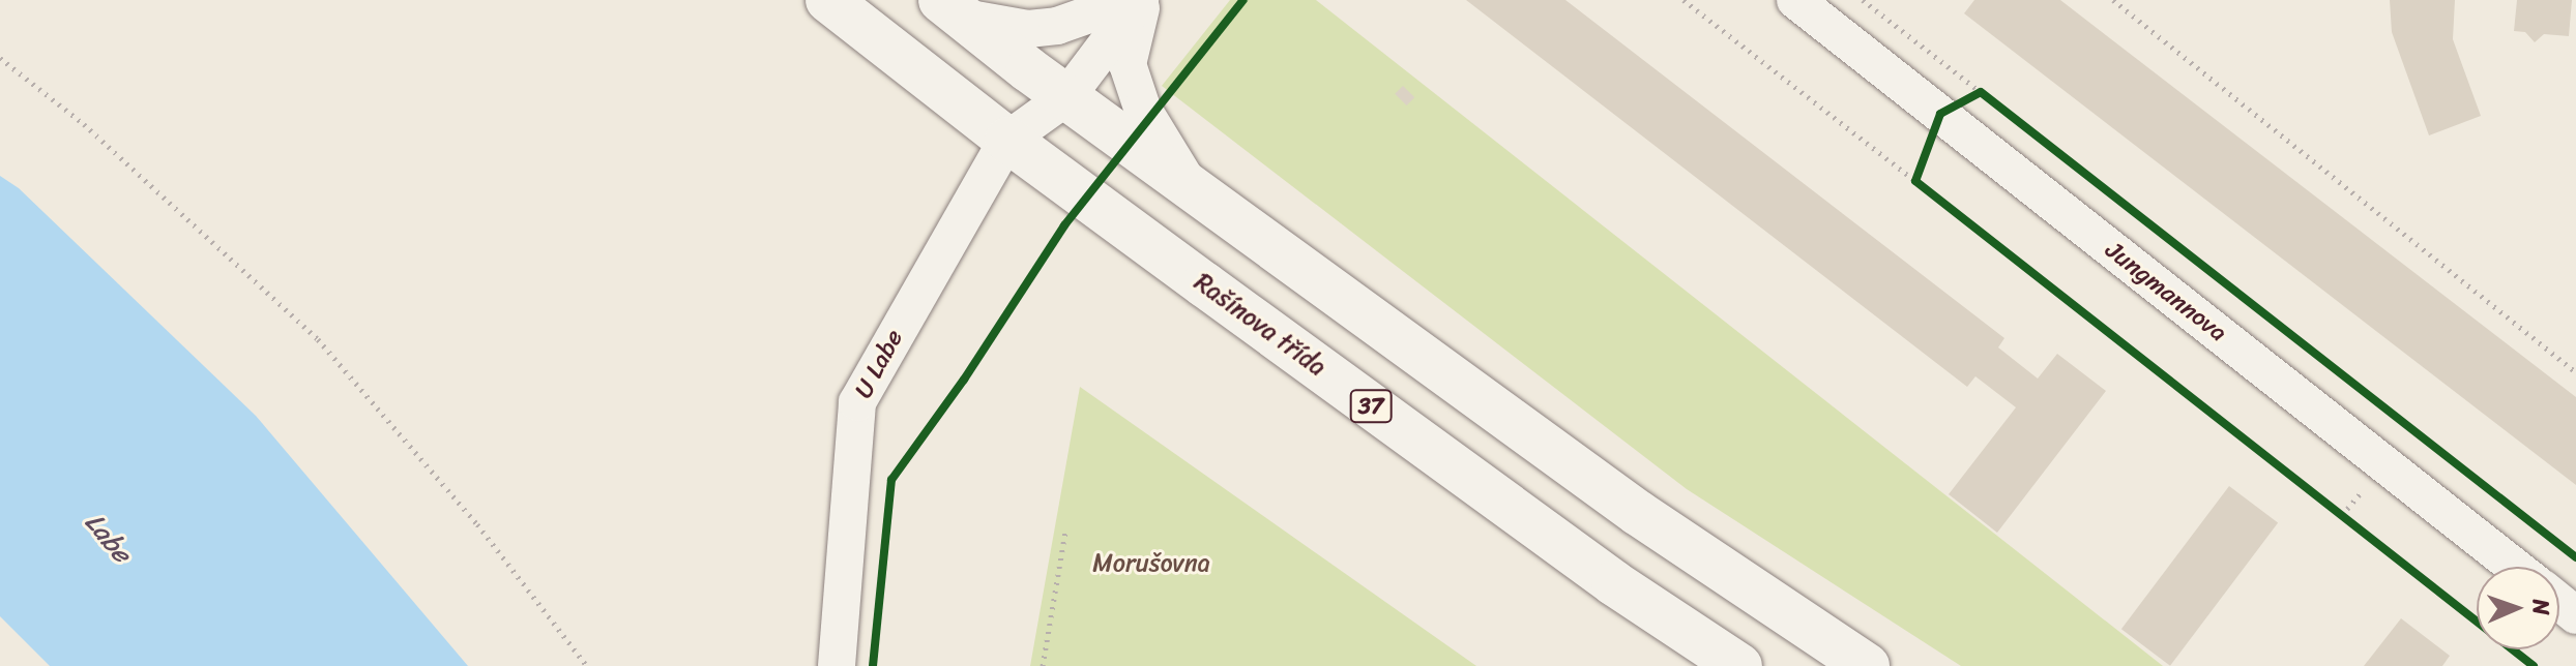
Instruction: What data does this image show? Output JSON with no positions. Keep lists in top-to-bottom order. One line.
{"streets":{"main road":["Rašínova třída","37"],"street":["Jungmannova","U Labe"]},"crossings":[["Rašínova třída","U Labe"]],"water":["Labe"],"parks":["Morušovna"],"north":"right"}
